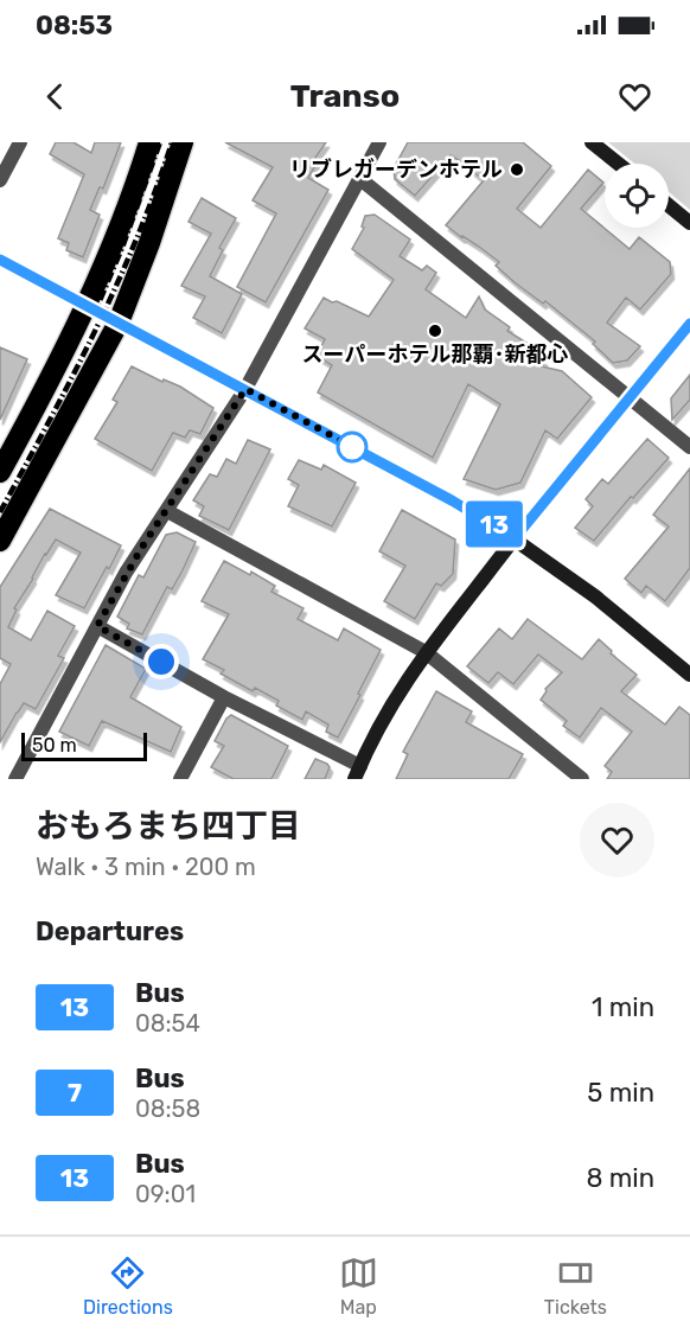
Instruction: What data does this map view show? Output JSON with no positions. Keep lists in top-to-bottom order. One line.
{"places":["リブレガーデンホテル","スーパーホテル那覇･新都心"],"lines":["bus line 13"],"scale_bar":"50 m","page":{"status":"08:53","header":"Transo","on_map":"13","scale":"50 m","heading":[["おもろまち四丁目","Walk · 3 min · 200 m"],"Departures"],"list":[{"mark":"13","name":"Bus","note":"08:54","value":"1 min"},{"mark":"7","name":"Bus","note":"08:58","value":"5 min"},{"mark":"13","name":"Bus","note":"09:01","value":"8 min"}],"tabs":["Directions","Map","Tickets"]}}
